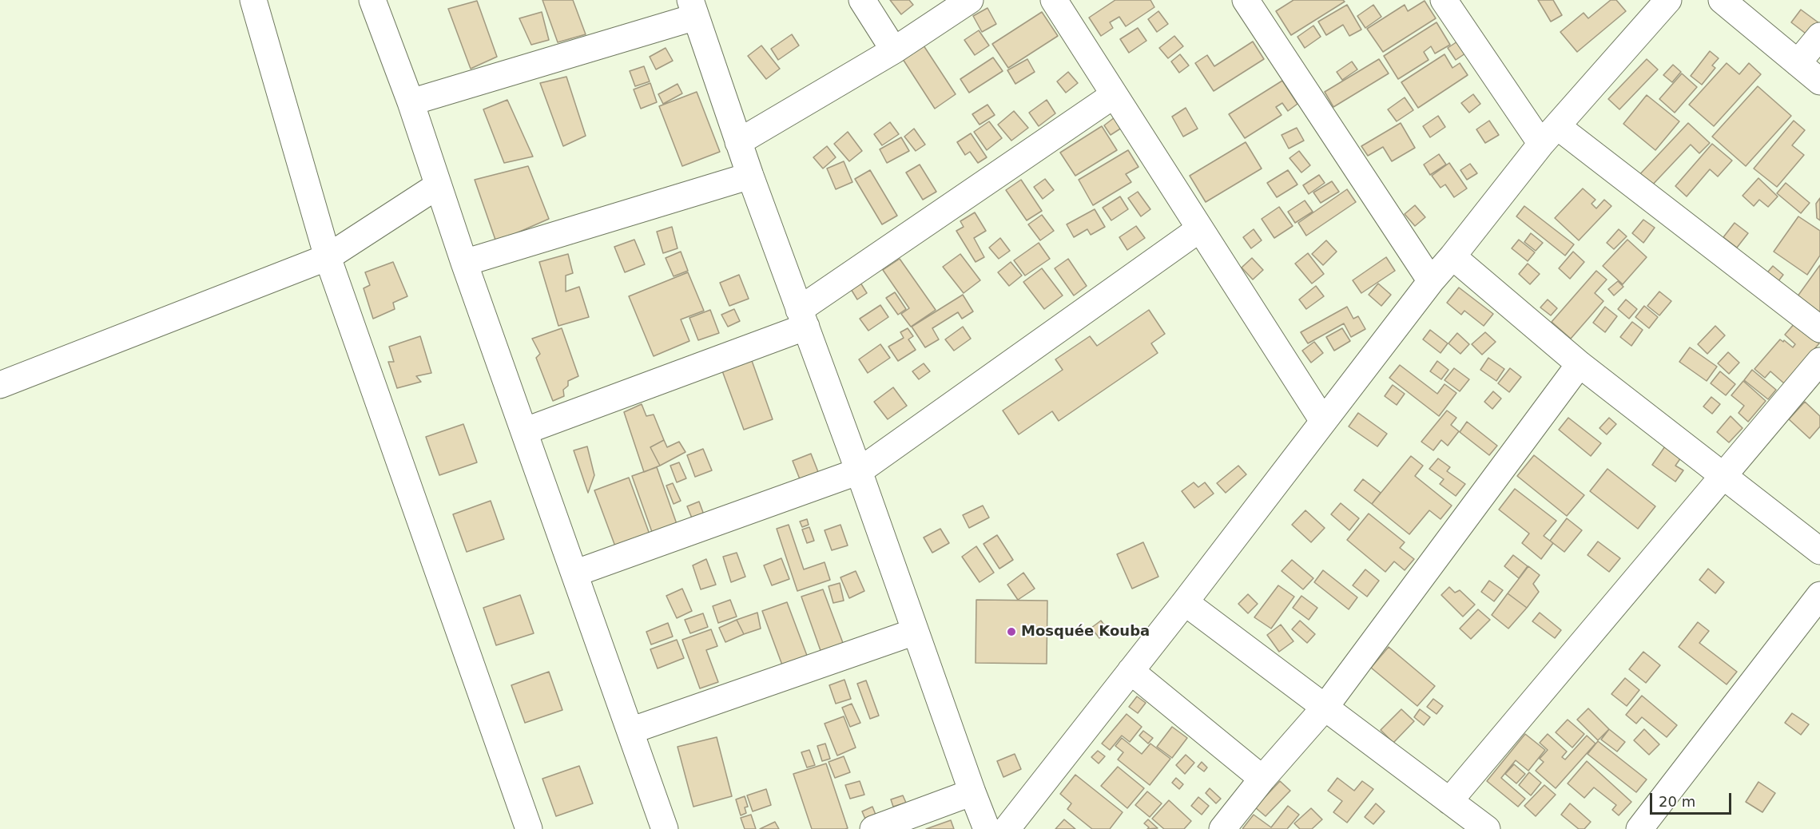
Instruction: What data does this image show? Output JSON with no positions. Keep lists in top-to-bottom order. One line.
{"places":["Mosquée Kouba"],"scale_bar":"20 m"}
